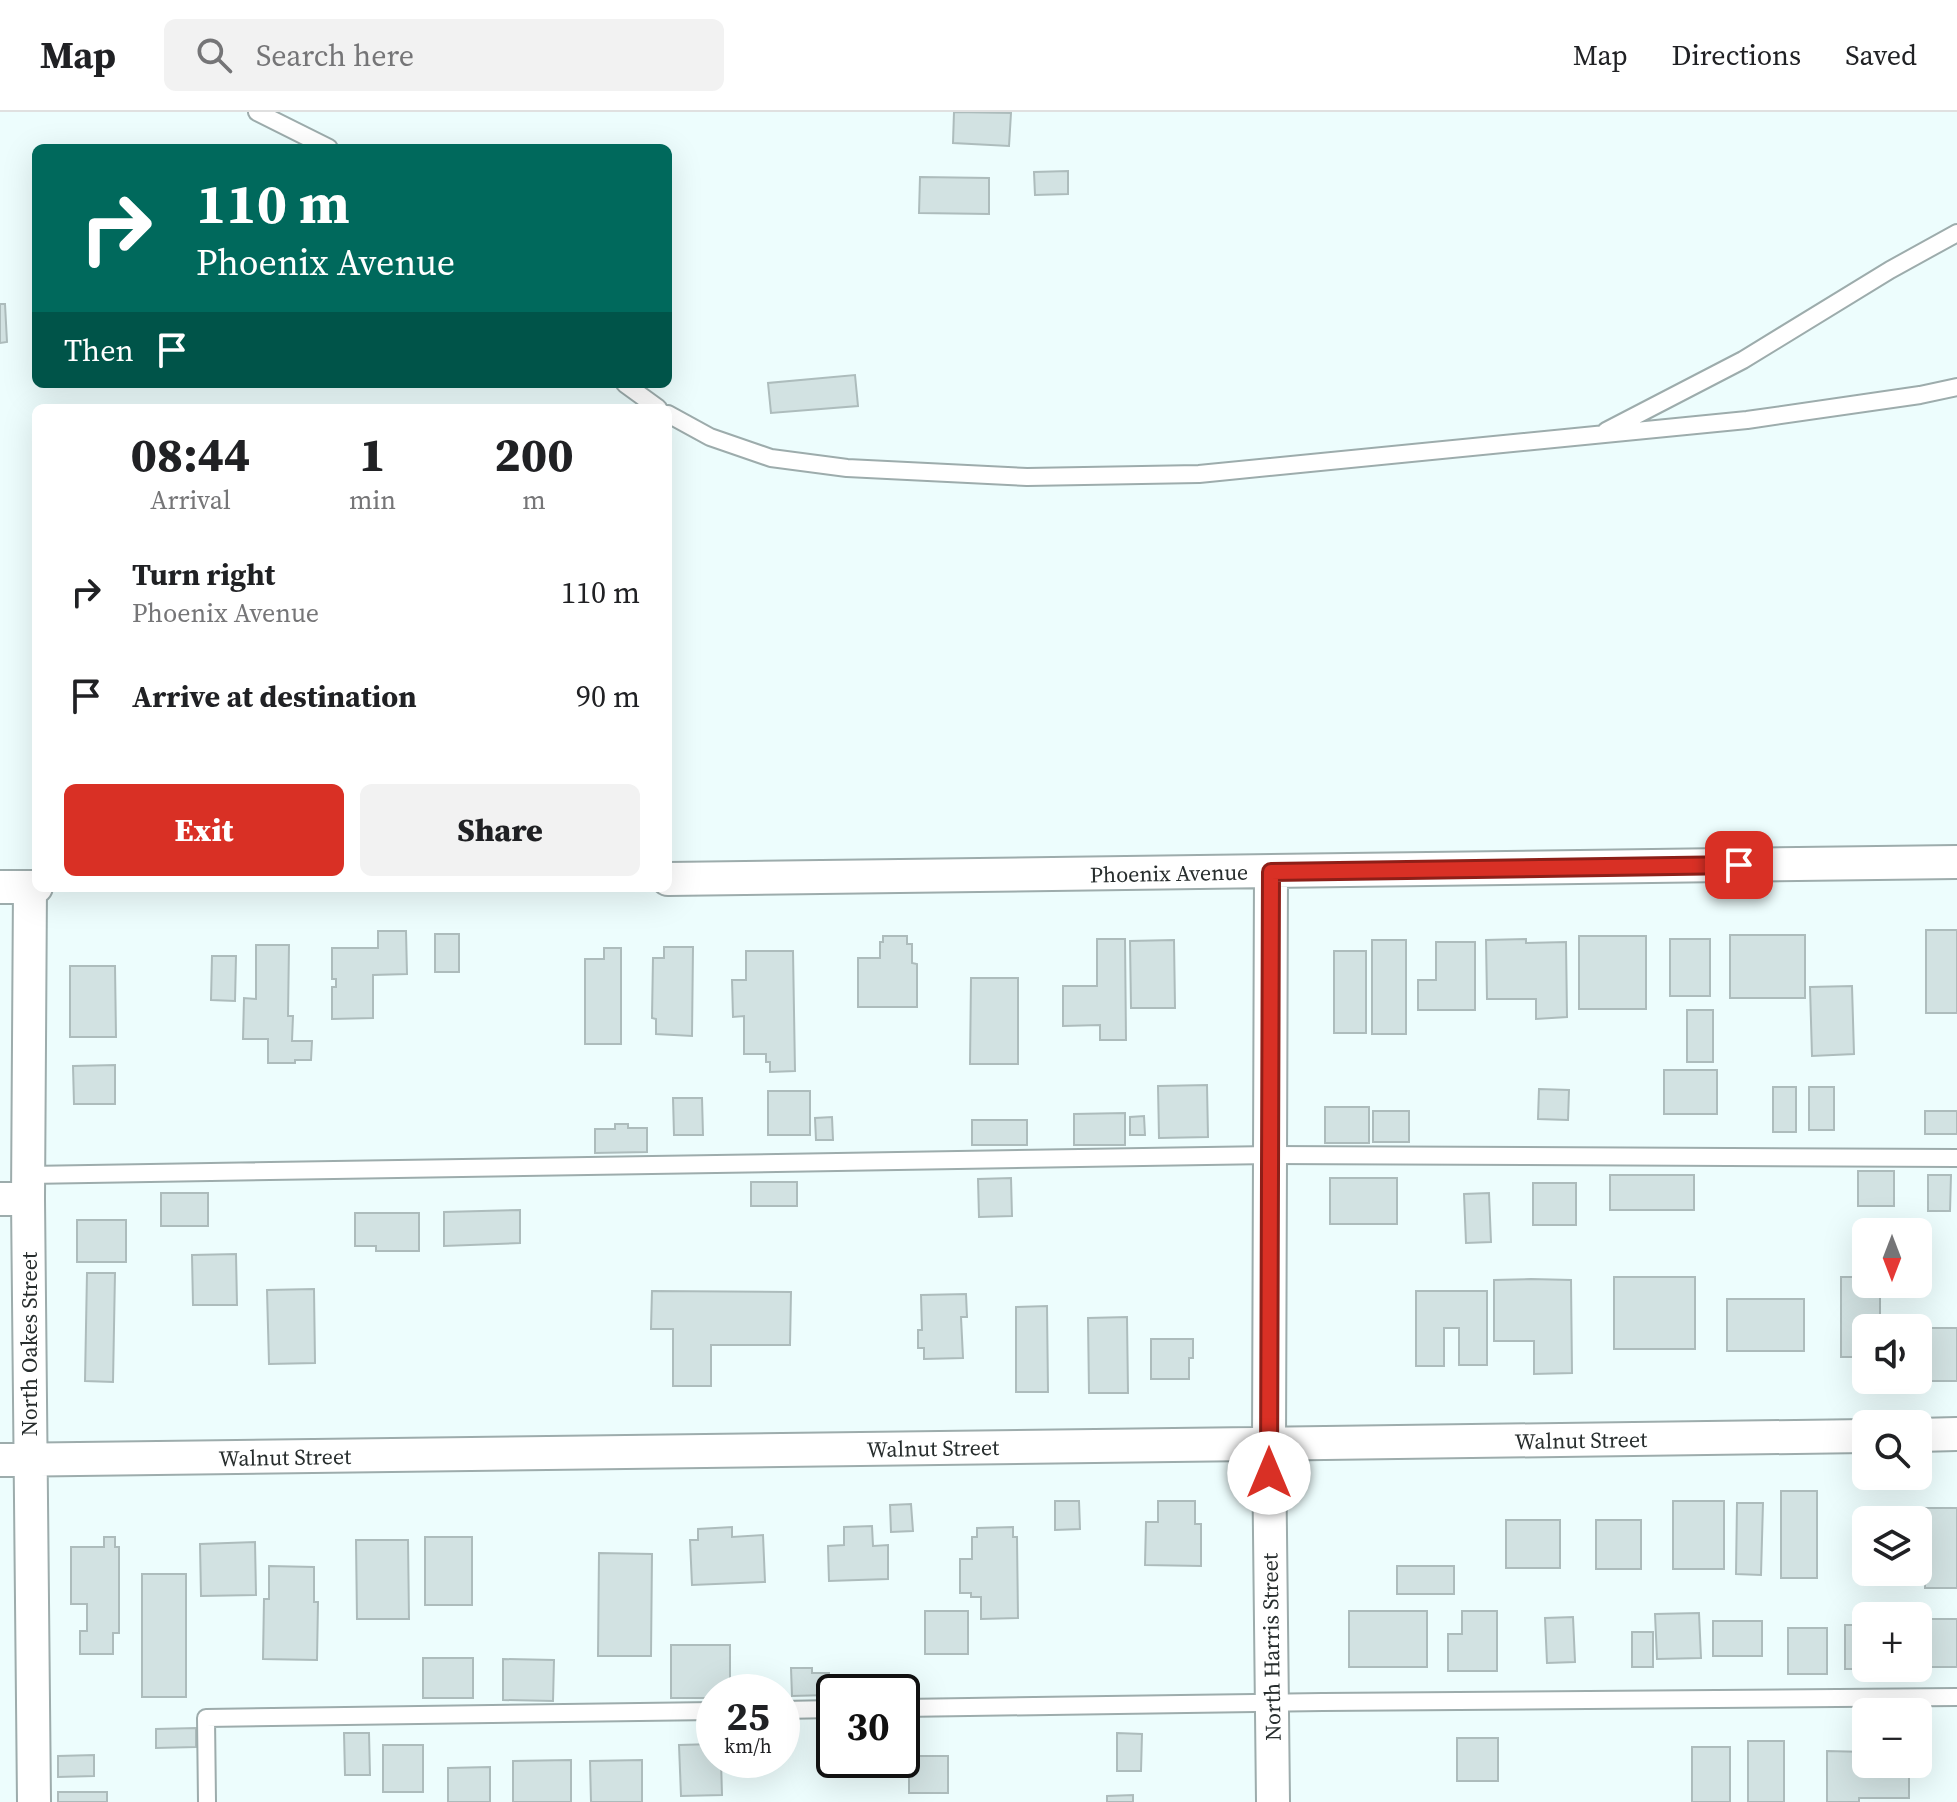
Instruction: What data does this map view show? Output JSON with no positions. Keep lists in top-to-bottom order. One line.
{"streets":{"street":["Phoenix Avenue","North Oakes Street","Walnut Street","North Harris Street"]},"crossings":[["Phoenix Avenue","North Harris Street"],["North Oakes Street","Walnut Street"],["Walnut Street","North Harris Street"]],"north":"bottom","page":{"header":"Map","search":"Search here","nav":["Map","Directions","Saved"],"turn":["110 m","Phoenix Avenue"],"then":"Then","eta":["08:44","Arrival","1","min","200","m"],"list":[{"name":"Turn right","note":"Phoenix Avenue","value":"110 m"},{"name":"Arrive at destination","value":"90 m"}],"buttons":["Exit","Share"],"map_buttons":["+","−"],"speed":"25 km/h","limit":"30"}}
